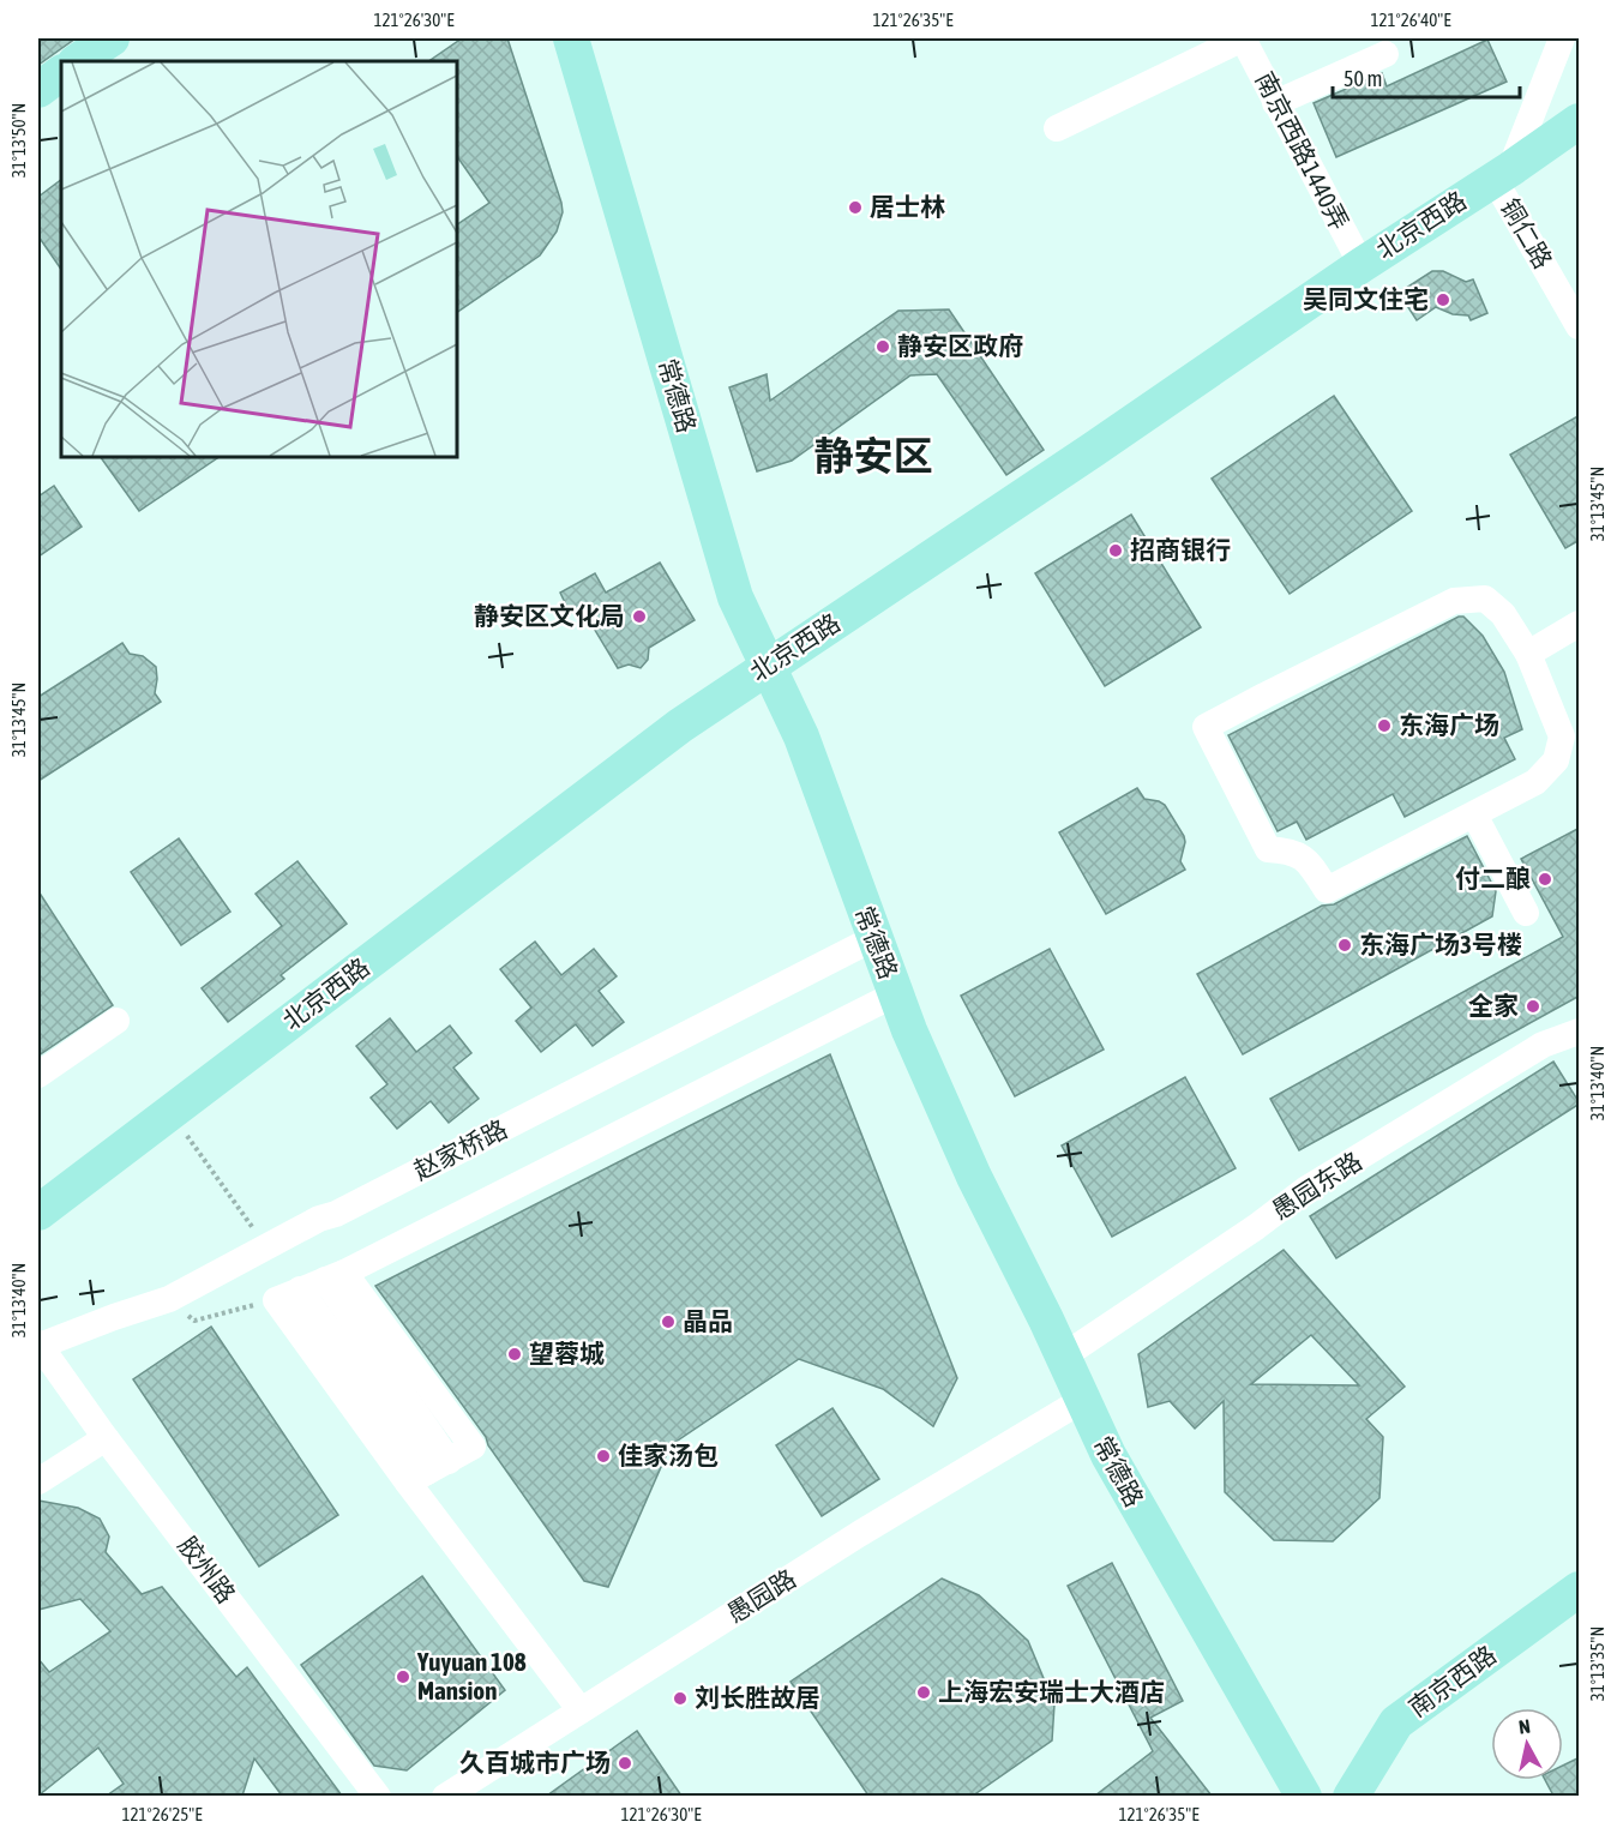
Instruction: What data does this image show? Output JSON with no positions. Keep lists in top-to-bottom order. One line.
{"streets":{"main road":["北京西路","常德路","南京西路"],"street":["南京西路1440弄","铜仁路","赵家桥路","愚园东路","胶州路","愚园路"]},"crossings":[["南京西路1440弄","北京西路"],["北京西路","铜仁路"],["北京西路","常德路"],["常德路","赵家桥路"],["常德路","愚园东路"],["常德路","愚园路"],["赵家桥路","胶州路"]],"districts":["静安区"],"places":["居士林","吴同文住宅","静安区政府","招商银行","静安区文化局","东海广场","付二酿","东海广场3号楼","全家","晶品","望蓉城","佳家汤包","Yuyuan 108 Mansion","上海宏安瑞士大酒店","刘长胜故居","久百城市广场"],"scale_bar":"50 m","north":"top","coordinates":["121°26'30\"E","121°26'35\"E","121°26'40\"E","31°13'50\"N","31°13'45\"N","31°13'40\"N","31°13'35\"N","121°26'25\"E"]}
